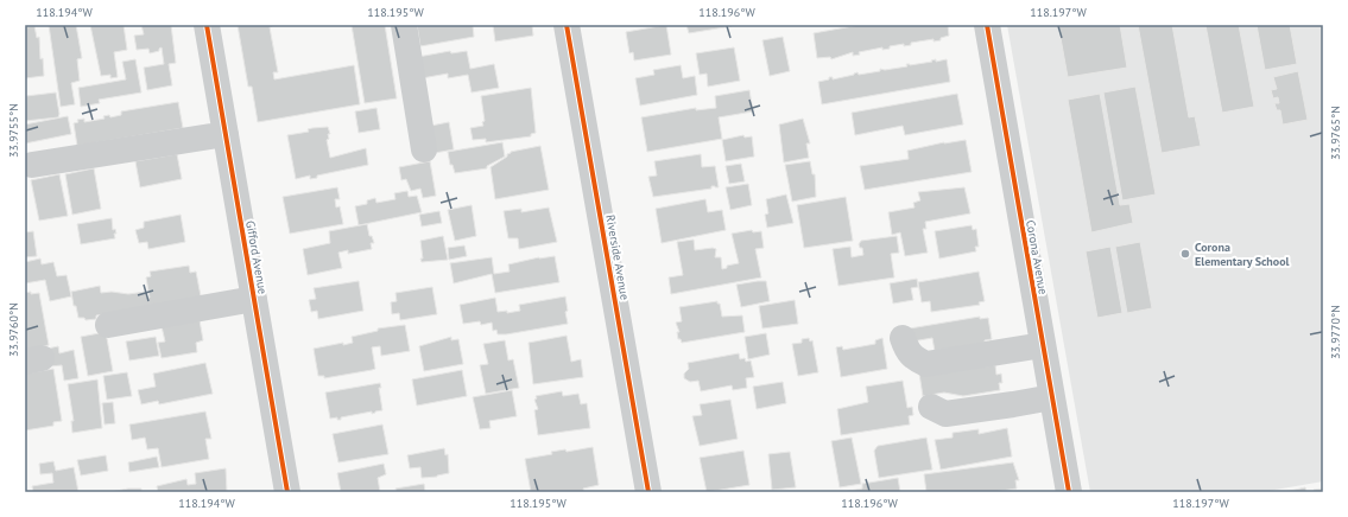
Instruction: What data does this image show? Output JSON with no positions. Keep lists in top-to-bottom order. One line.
{"streets":{"street":["Gifford Avenue","Riverside Avenue","Corona Avenue"]},"places":["Corona Elementary School"],"coordinates":["118.194°W","118.195°W","118.196°W","118.197°W","33.9755°N","33.9765°N","33.9760°N","33.9770°N"]}
